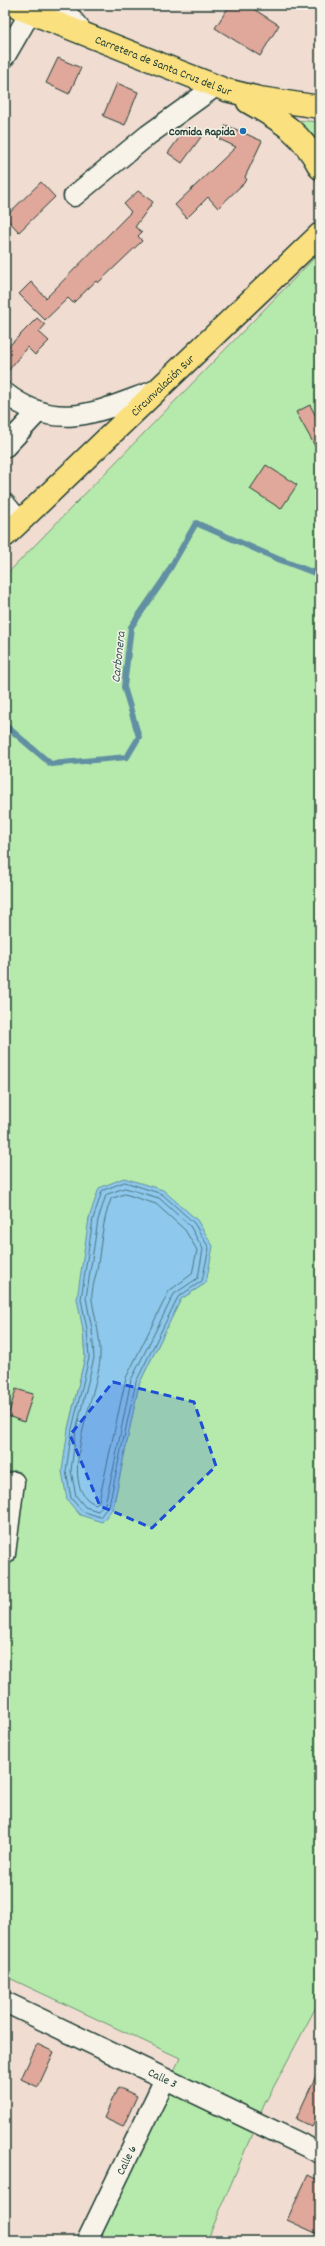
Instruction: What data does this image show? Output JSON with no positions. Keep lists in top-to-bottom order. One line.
{"streets":{"main road":["Carretera de Santa Cruz del Sur","Circunvalación Sur"],"street":["Calle 3","Calle 6"]},"crossings":[["Calle 3","Calle 6"]],"water":["Carbonera"],"places":["Comida Rapida"]}
